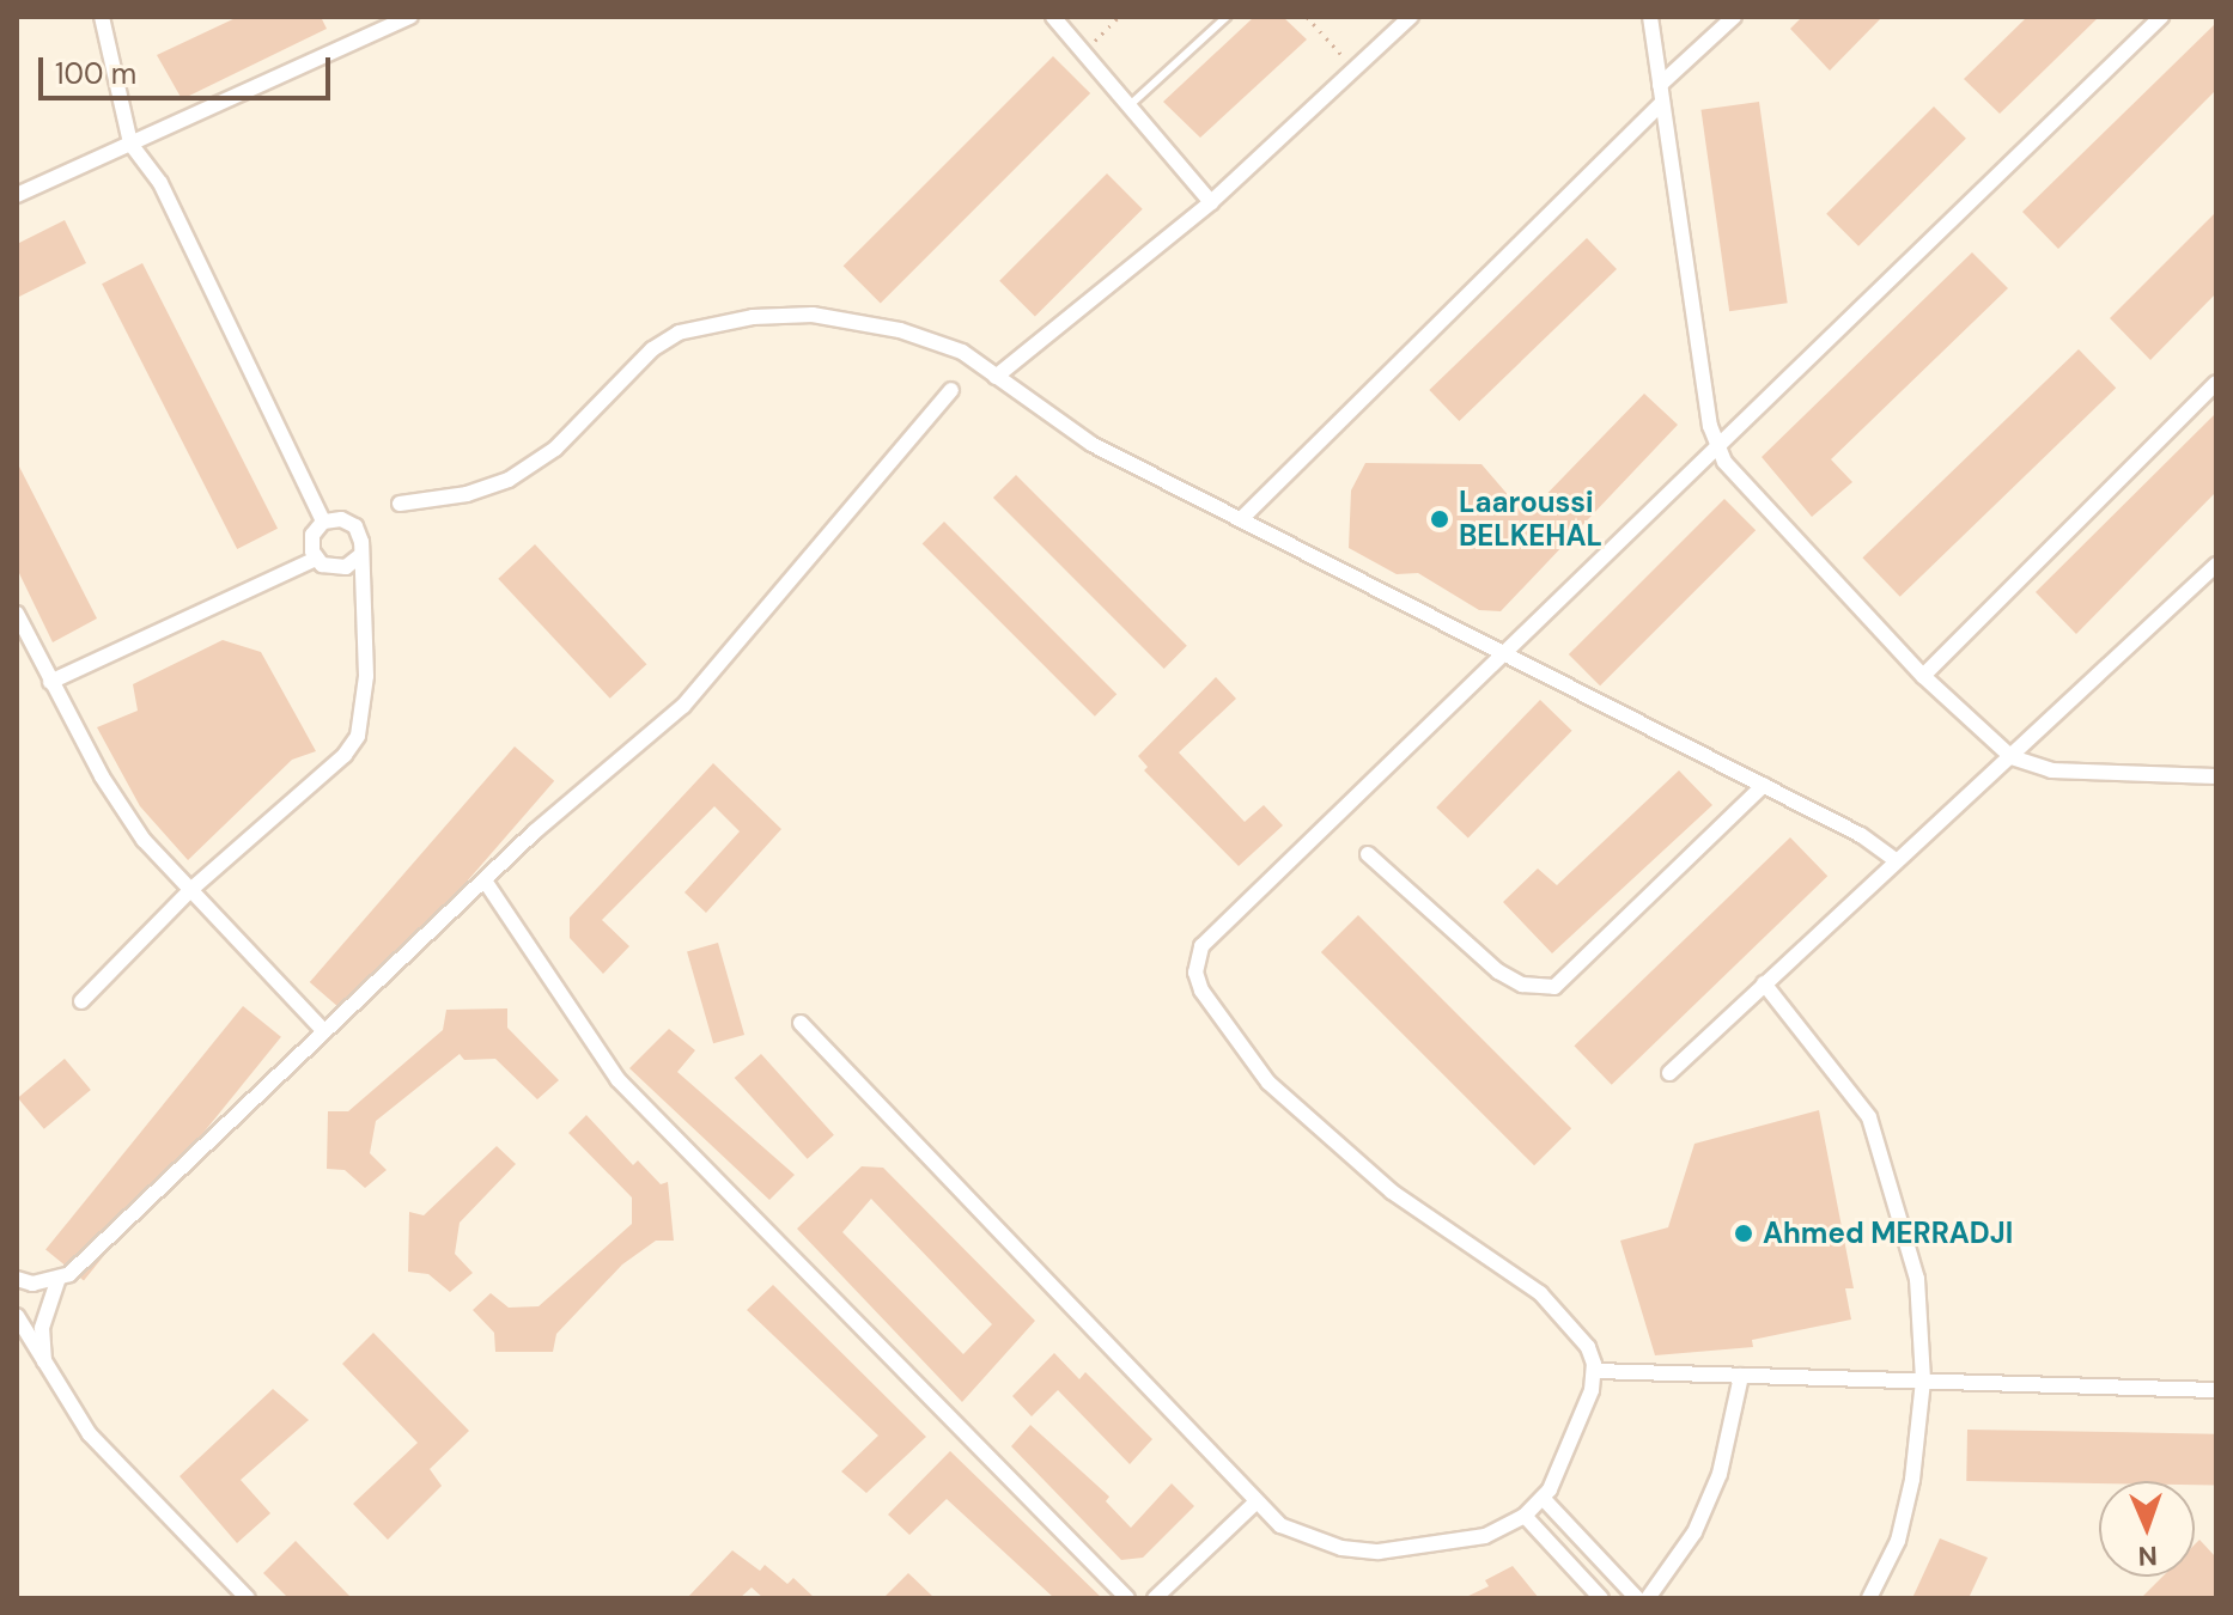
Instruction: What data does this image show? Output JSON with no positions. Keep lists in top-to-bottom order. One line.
{"places":["Laaroussi BELKEHAL","Ahmed MERRADJI"],"scale_bar":"100 m","north":"bottom"}
